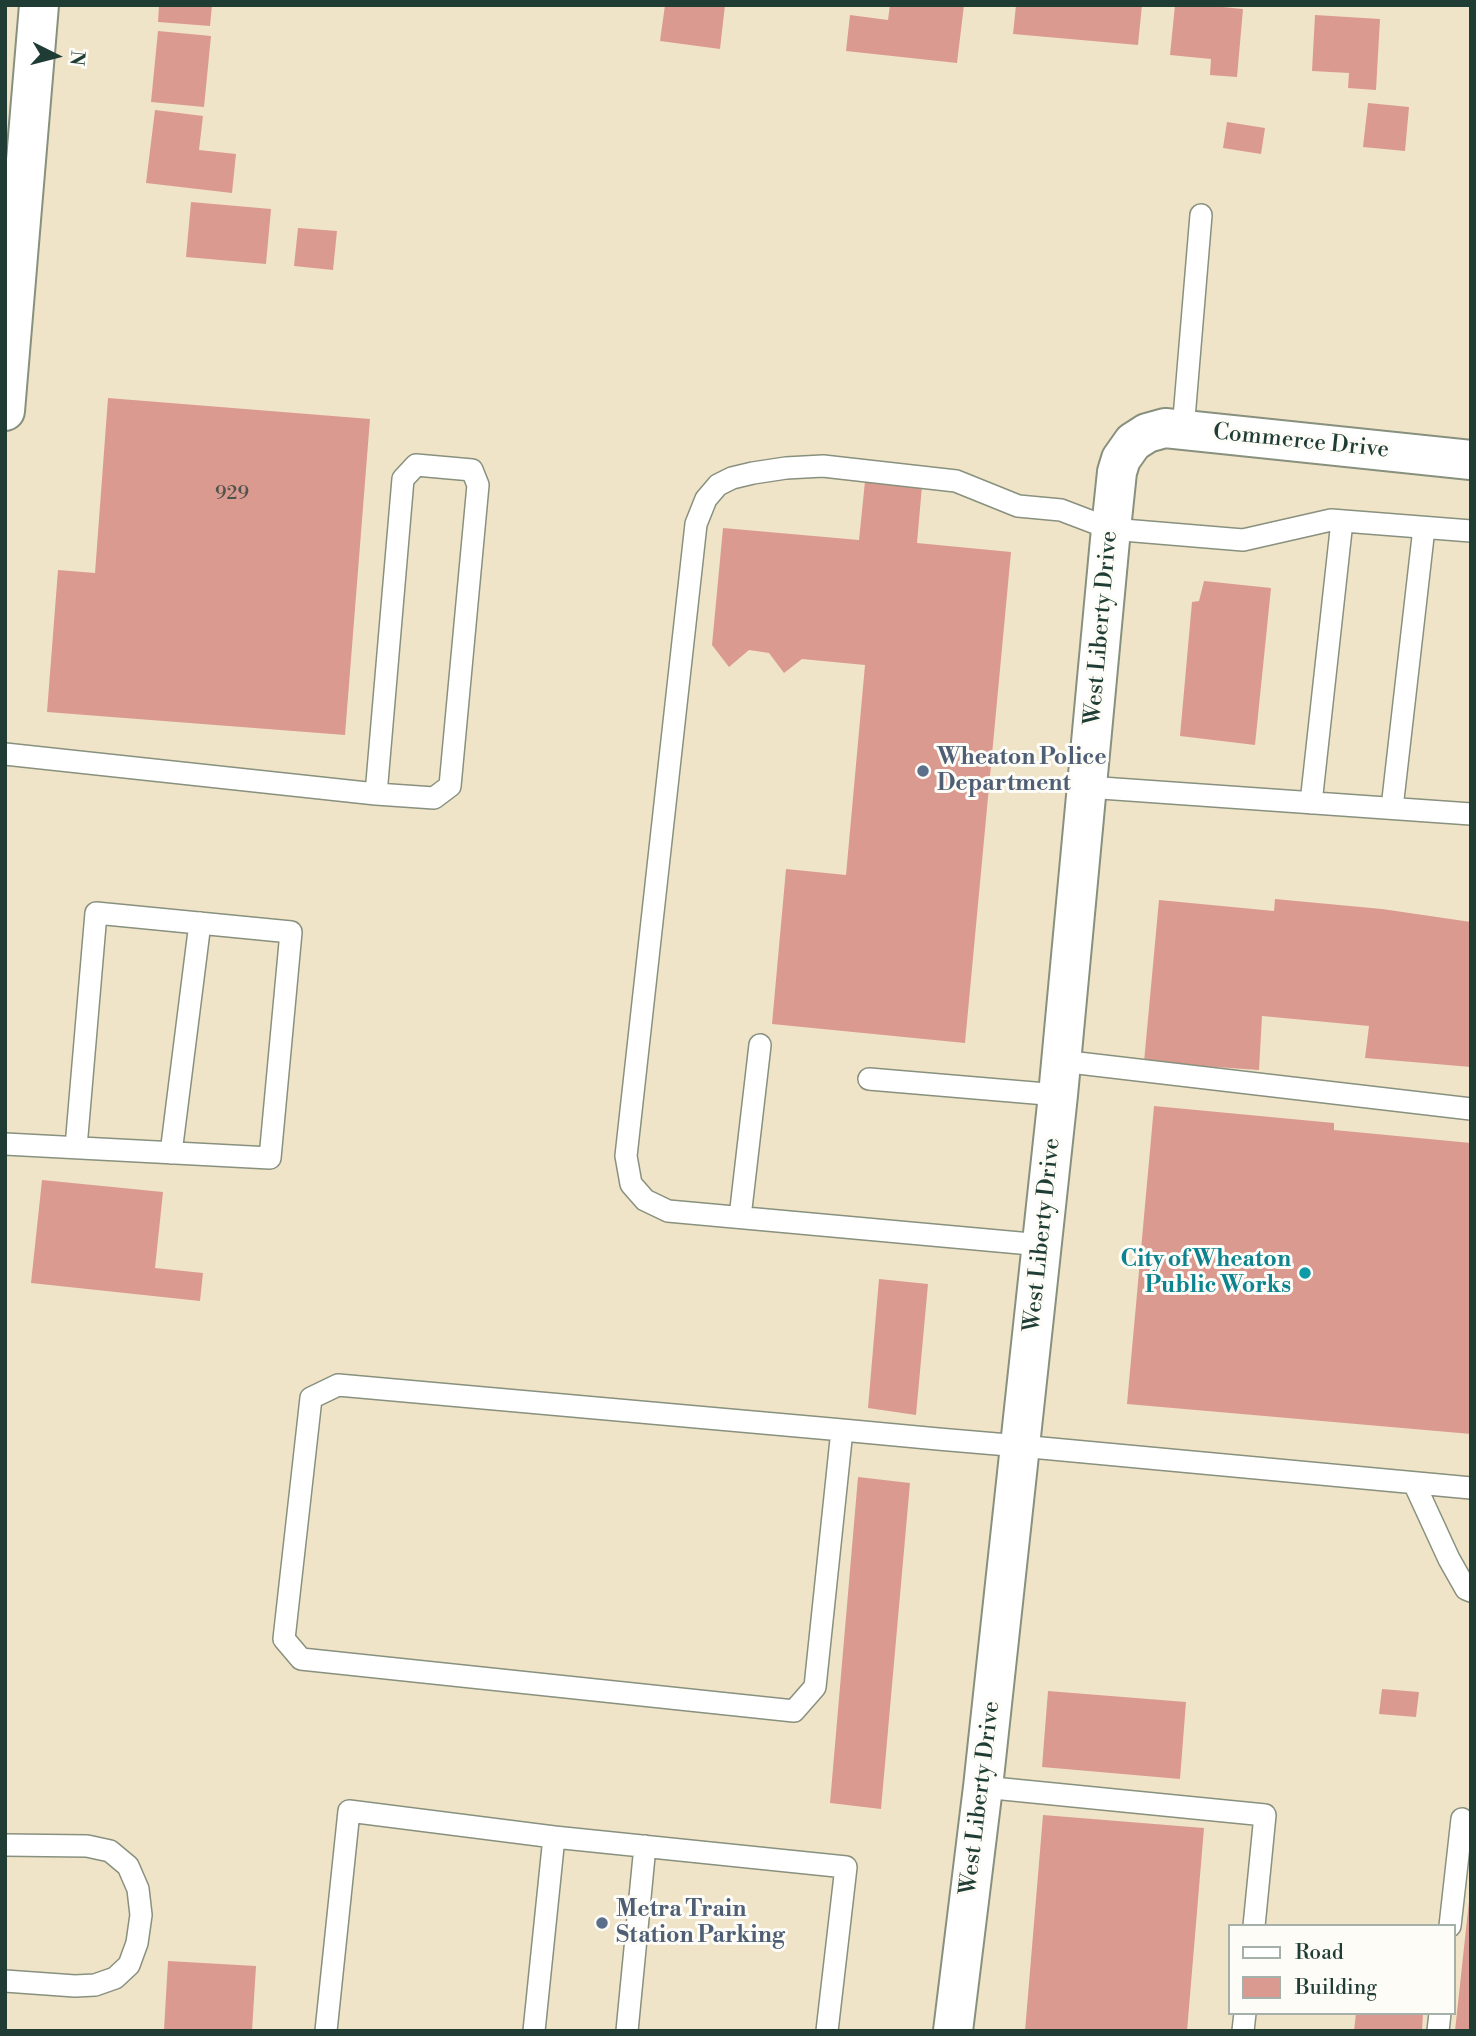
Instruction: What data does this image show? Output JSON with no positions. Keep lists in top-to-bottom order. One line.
{"streets":{"street":["Commerce Drive","West Liberty Drive"]},"crossings":[["Commerce Drive","West Liberty Drive"]],"places":["Wheaton Police Department","City of Wheaton Public Works","Metra Train Station Parking"],"house_numbers":["929"],"legend":["Road","Building"],"north":"right"}
